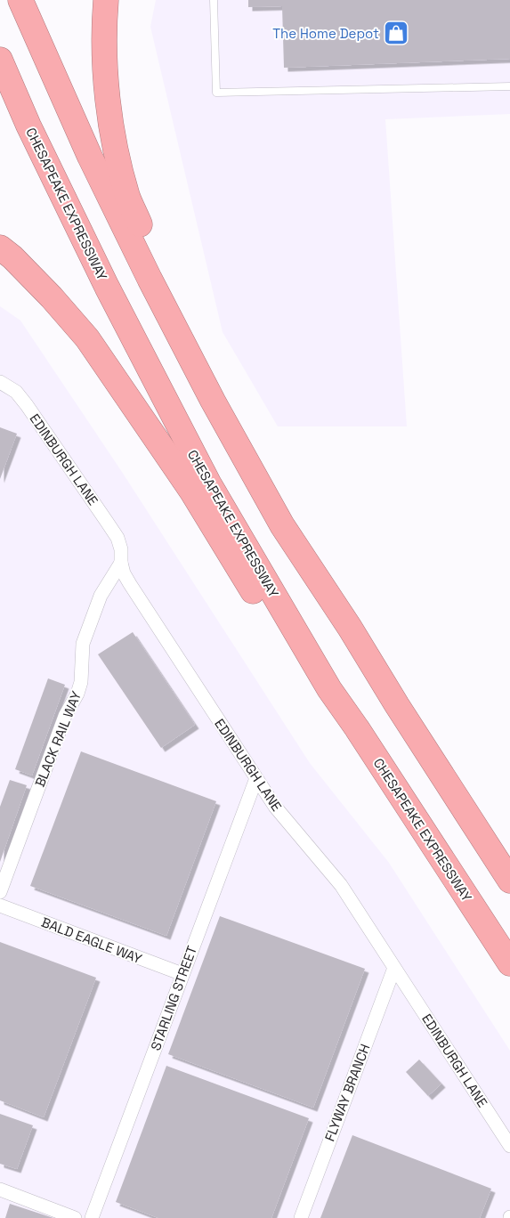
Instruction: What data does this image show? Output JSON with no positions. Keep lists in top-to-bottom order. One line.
{"streets":{"highway":["CHESAPEAKE EXPRESSWAY"],"street":["EDINBURGH LANE","BLACK RAIL WAY","BALD EAGLE WAY","STARLING STREET","FLYWAY BRANCH"]},"crossings":[["EDINBURGH LANE","BLACK RAIL WAY"],["EDINBURGH LANE","STARLING STREET"],["EDINBURGH LANE","FLYWAY BRANCH"],["BALD EAGLE WAY","STARLING STREET"]],"places":{"shop":["The Home Depot"]}}
